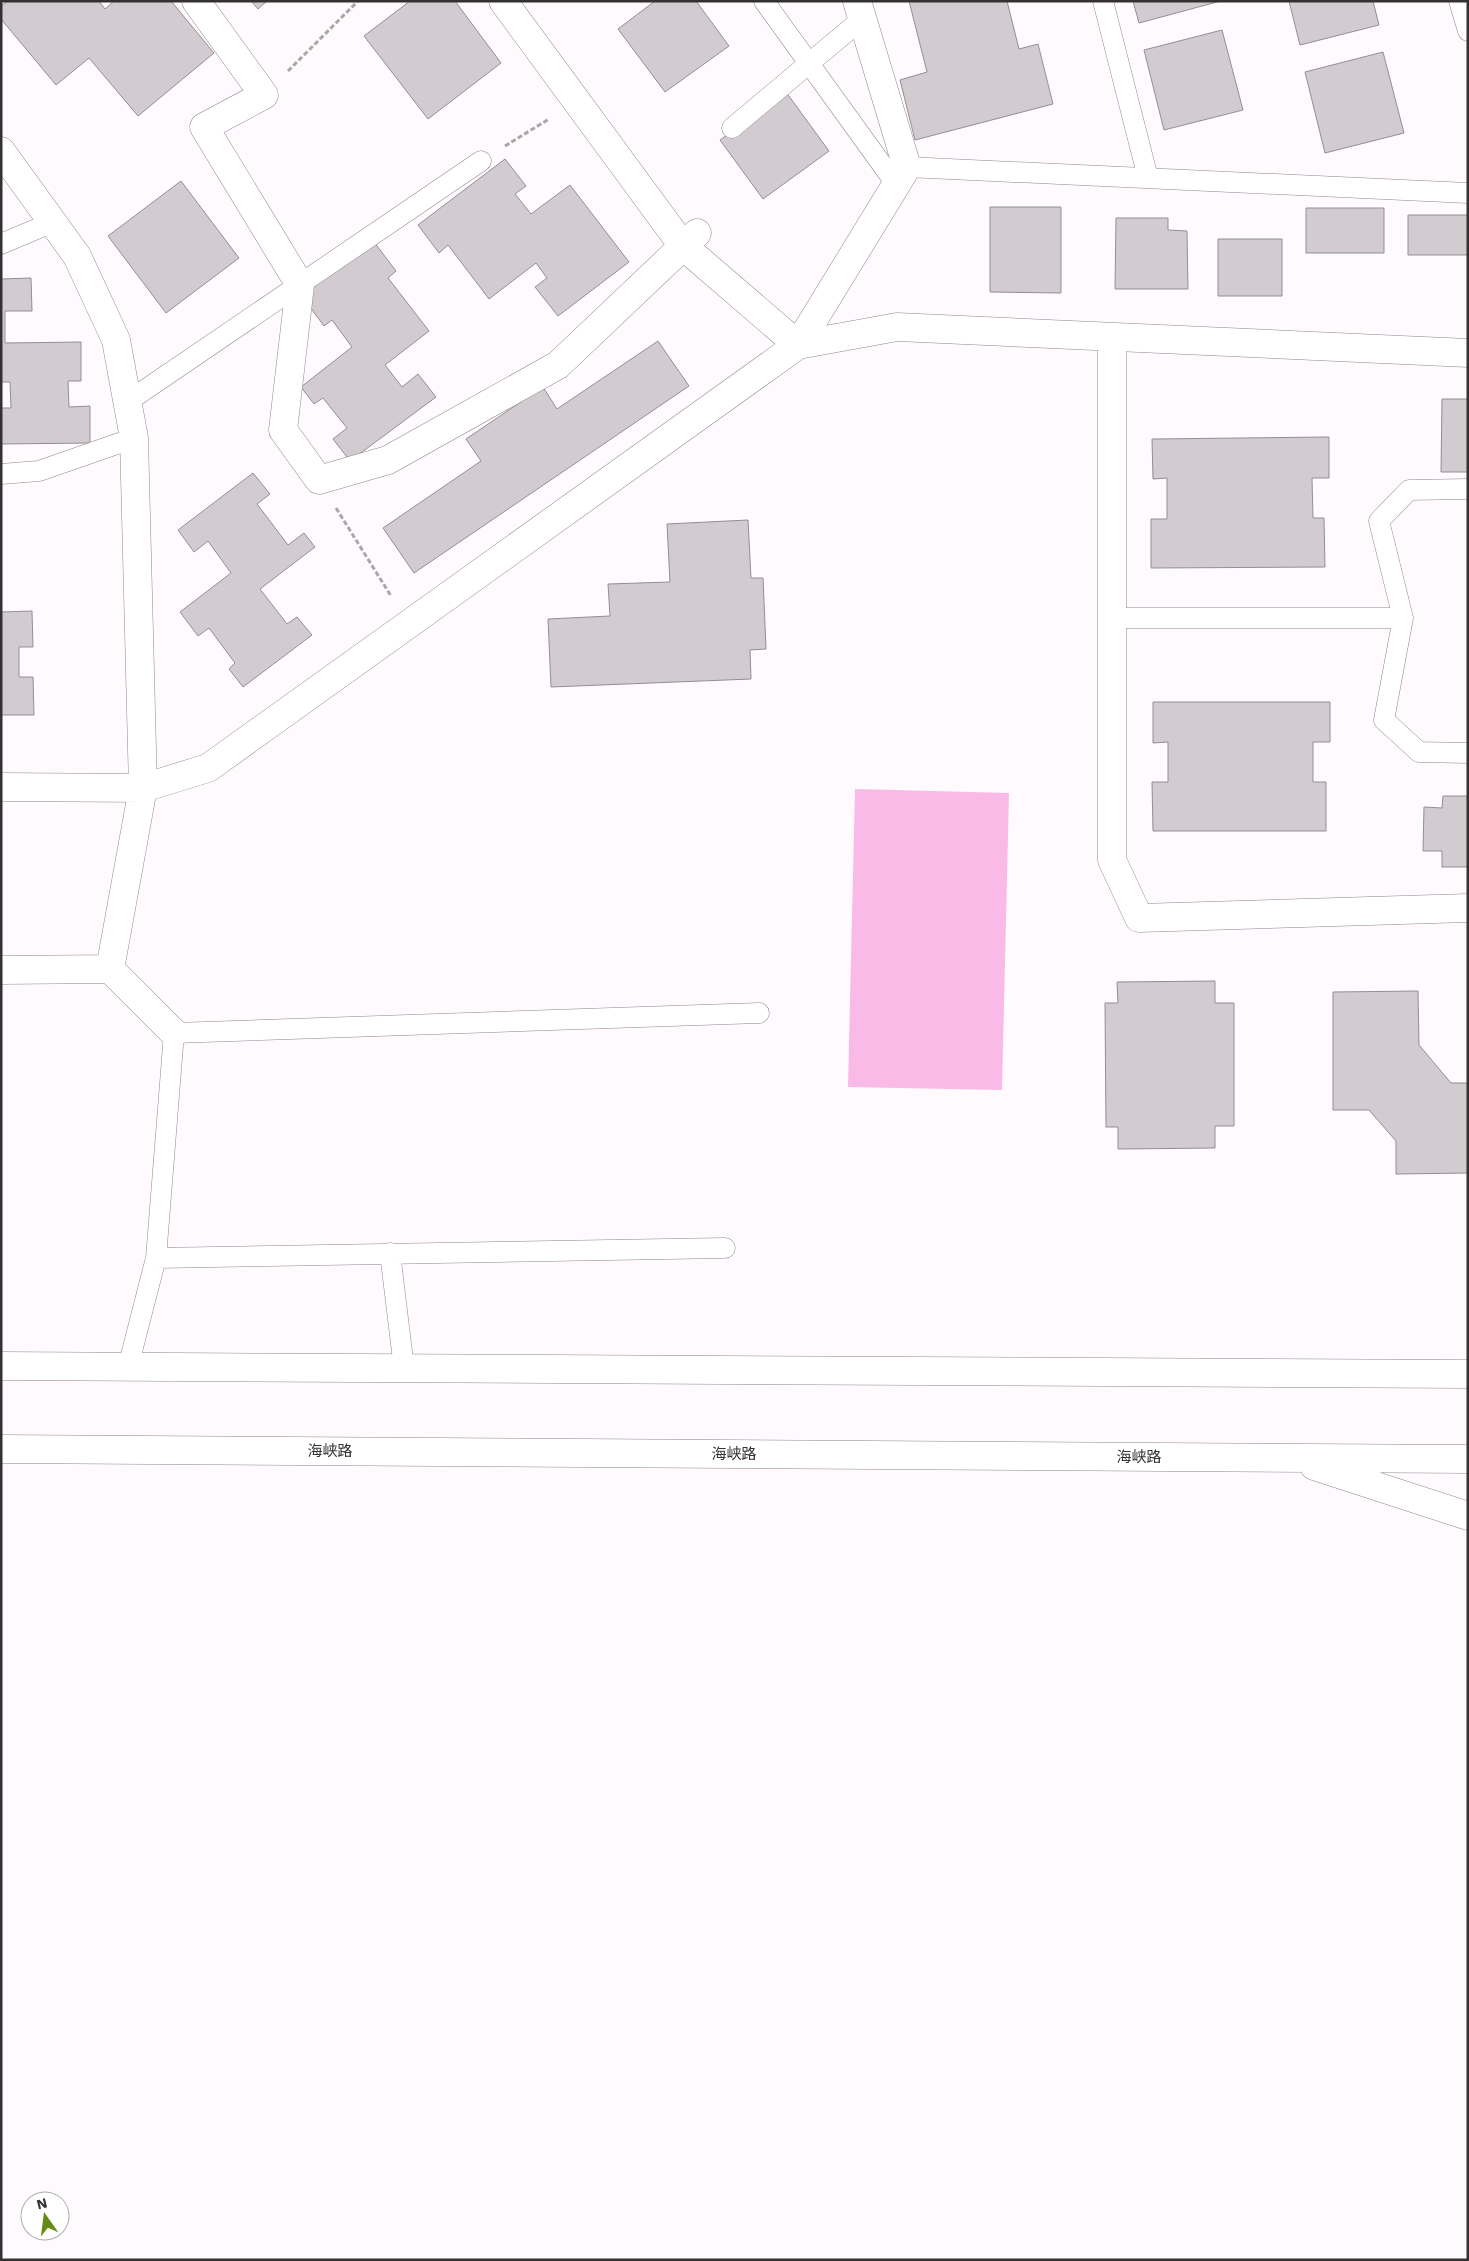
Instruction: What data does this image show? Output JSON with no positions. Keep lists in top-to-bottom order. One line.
{"streets":{"main road":["海峡路"]},"north":"top"}
